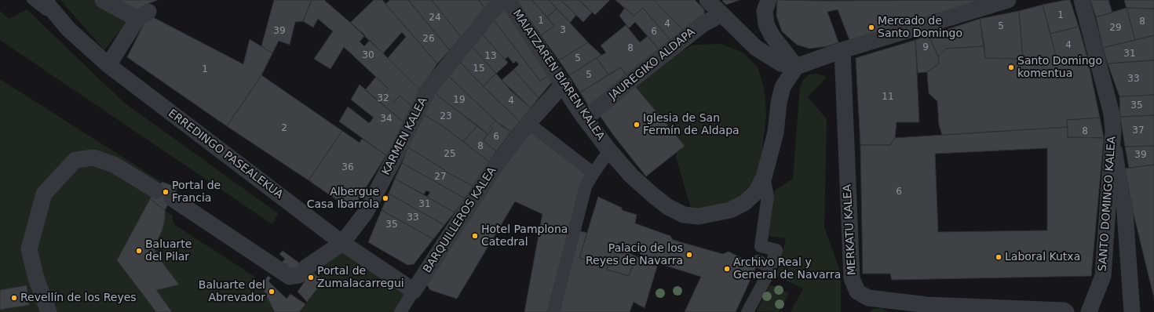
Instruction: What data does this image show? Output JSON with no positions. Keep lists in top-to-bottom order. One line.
{"streets":{"street":["JAUREGIKO ALDAPA","MAIATZAREN BIAREN KALEA","KARMEN KALEA","ERREDINGO PASEALEKUA","SANTO DOMINGO KALEA","BARQUILLEROS KALEA","MERKATU KALEA"]},"crossings":[["JAUREGIKO ALDAPA","MAIATZAREN BIAREN KALEA"],["MAIATZAREN BIAREN KALEA","BARQUILLEROS KALEA"],["KARMEN KALEA","ERREDINGO PASEALEKUA"]],"places":["Mercado de Santo Domingo","Santo Domingo komentua","Iglesia de San Fermín de Aldapa","Portal de Francia","Albergue Casa Ibarrola","Hotel Pamplona Catedral","Baluarte del Pilar","Palacio de los Reyes de Navarra","Laboral Kutxa","Archivo Real y General de Navarra","Portal de Zumalacarregui","Baluarte del Abrevador","Revellín de los Reyes"],"house_numbers":["1","24","1","8","4","5","29","3","39","6","26","4","9","8","31","30","13","5","15","1","5","33","11","32","19","4","35","23","34","2","37","8","6","8","25","39","36","27","6","31","33","35"]}
